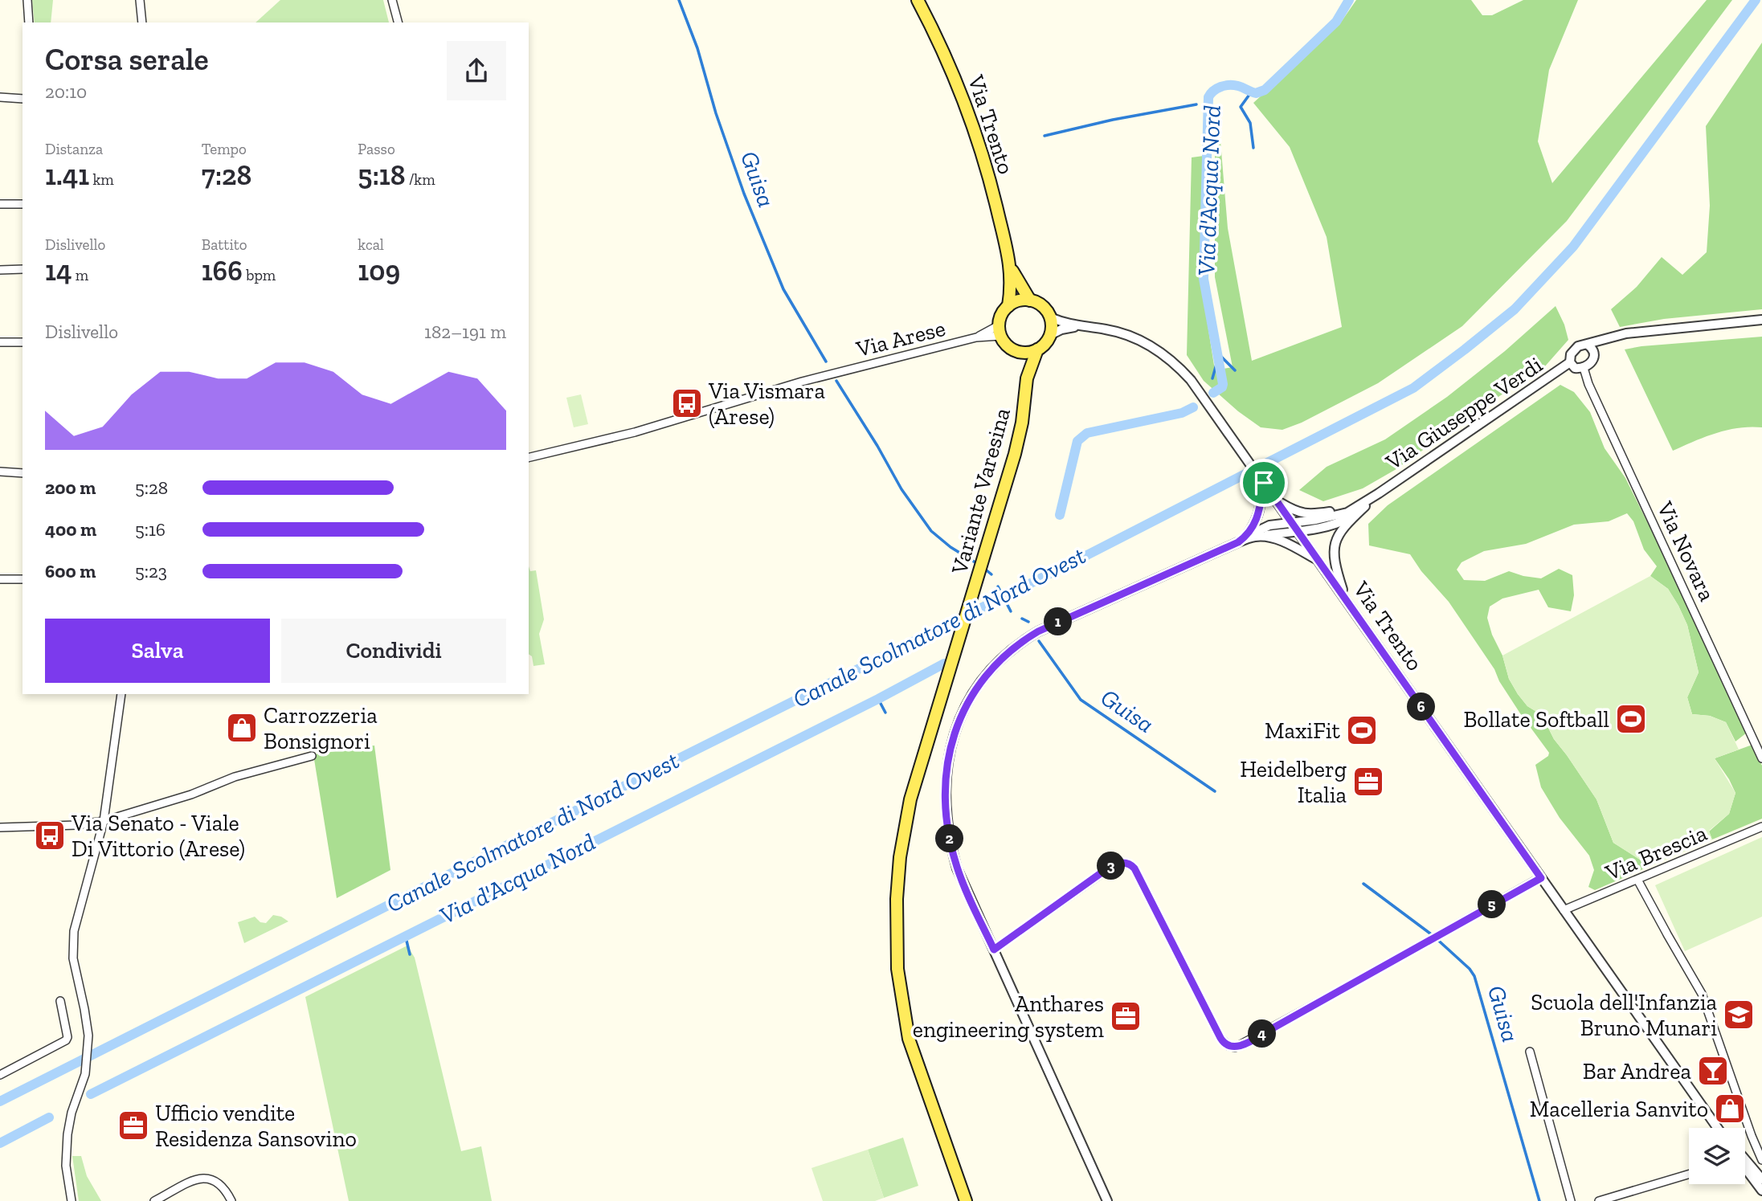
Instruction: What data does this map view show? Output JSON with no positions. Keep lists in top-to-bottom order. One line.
{"streets":{"main road":["Via Trento","Variante Varesina"],"street":["Via Arese","Via Giuseppe Verdi","Via Novara","Via Brescia"]},"crossings":[["Via Trento","Via Arese"],["Via Trento","Via Giuseppe Verdi"],["Via Trento","Variante Varesina"],["Via Trento","Via Brescia"],["Via Arese","Variante Varesina"],["Via Giuseppe Verdi","Via Novara"]],"water":["Guisa","Via d'Acqua Nord","Canale Scolmatore di Nord Ovest"],"places":{"bus stop":["Via Vismara (Arese)","Via Senato - Viale Di Vittorio (Arese)"],"sports":["Bollate Softball","MaxiFit"],"shop":["Carrozzeria Bonsignori","Macelleria Sanvito"],"office":["Heidelberg Italia","Anthares engineering system","Ufficio vendite Residenza Sansovino"],"school or university":["Scuola dell'Infanzia Bruno Munari"],"bar":["Bar Andrea"]},"page":{"heading":["Corsa serale","20:10"],"stats":[["Distanza","1.41 km"],["Tempo","7:28"],["Passo","5:18 /km"],["Dislivello","14 m"],["Battito","166 bpm"],["kcal","109"]],"chart":["Dislivello","182–191 m"],"list":[{"name":"200 m","note":"5:28"},{"name":"400 m","note":"5:16"},{"name":"600 m","note":"5:23"}],"pins":["1","6","2","3","5","4"],"buttons":["Salva","Condividi"]}}
